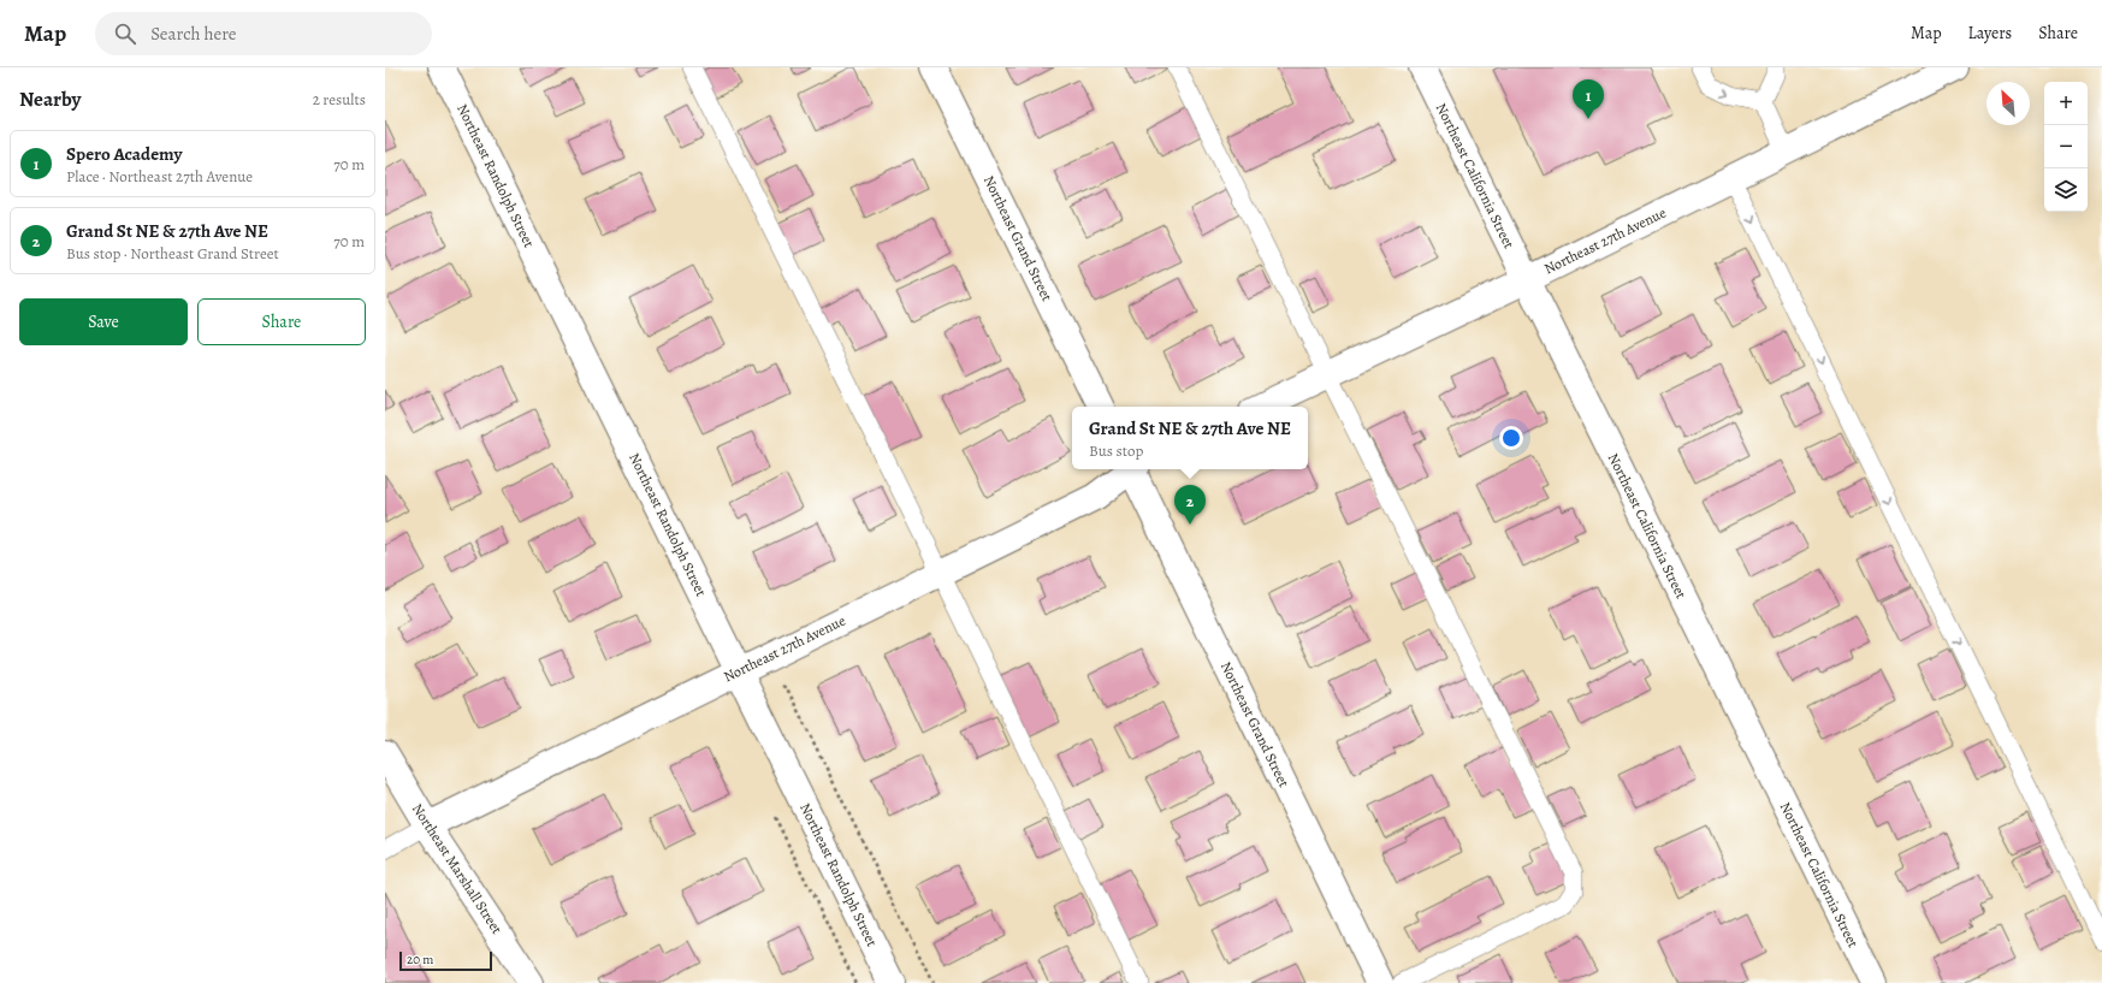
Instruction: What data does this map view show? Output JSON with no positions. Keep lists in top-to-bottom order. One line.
{"streets":{"street":["Northeast Randolph Street","Northeast California Street","Northeast Grand Street","Northeast 27th Avenue","Northeast Marshall Street"]},"crossings":[["Northeast Randolph Street","Northeast 27th Avenue"],["Northeast California Street","Northeast 27th Avenue"],["Northeast 27th Avenue","Northeast Marshall Street"]],"scale_bar":"20 m","north":"top left","page":{"header":"Map","search":"Search here","nav":["Map","Layers","Share"],"heading":["Nearby","2 results"],"pins":["1","2"],"map_buttons":["+","−"],"list":[{"mark":"1","name":"Spero Academy","note":"Place · Northeast 27th Avenue","value":"70 m"},{"mark":"2","name":"Grand St NE & 27th Ave NE","note":"Bus stop · Northeast Grand Street","value":"70 m"}],"buttons":["Save","Share"],"popup":["Grand St NE & 27th Ave NE","Bus stop"],"scale":"20 m"}}
